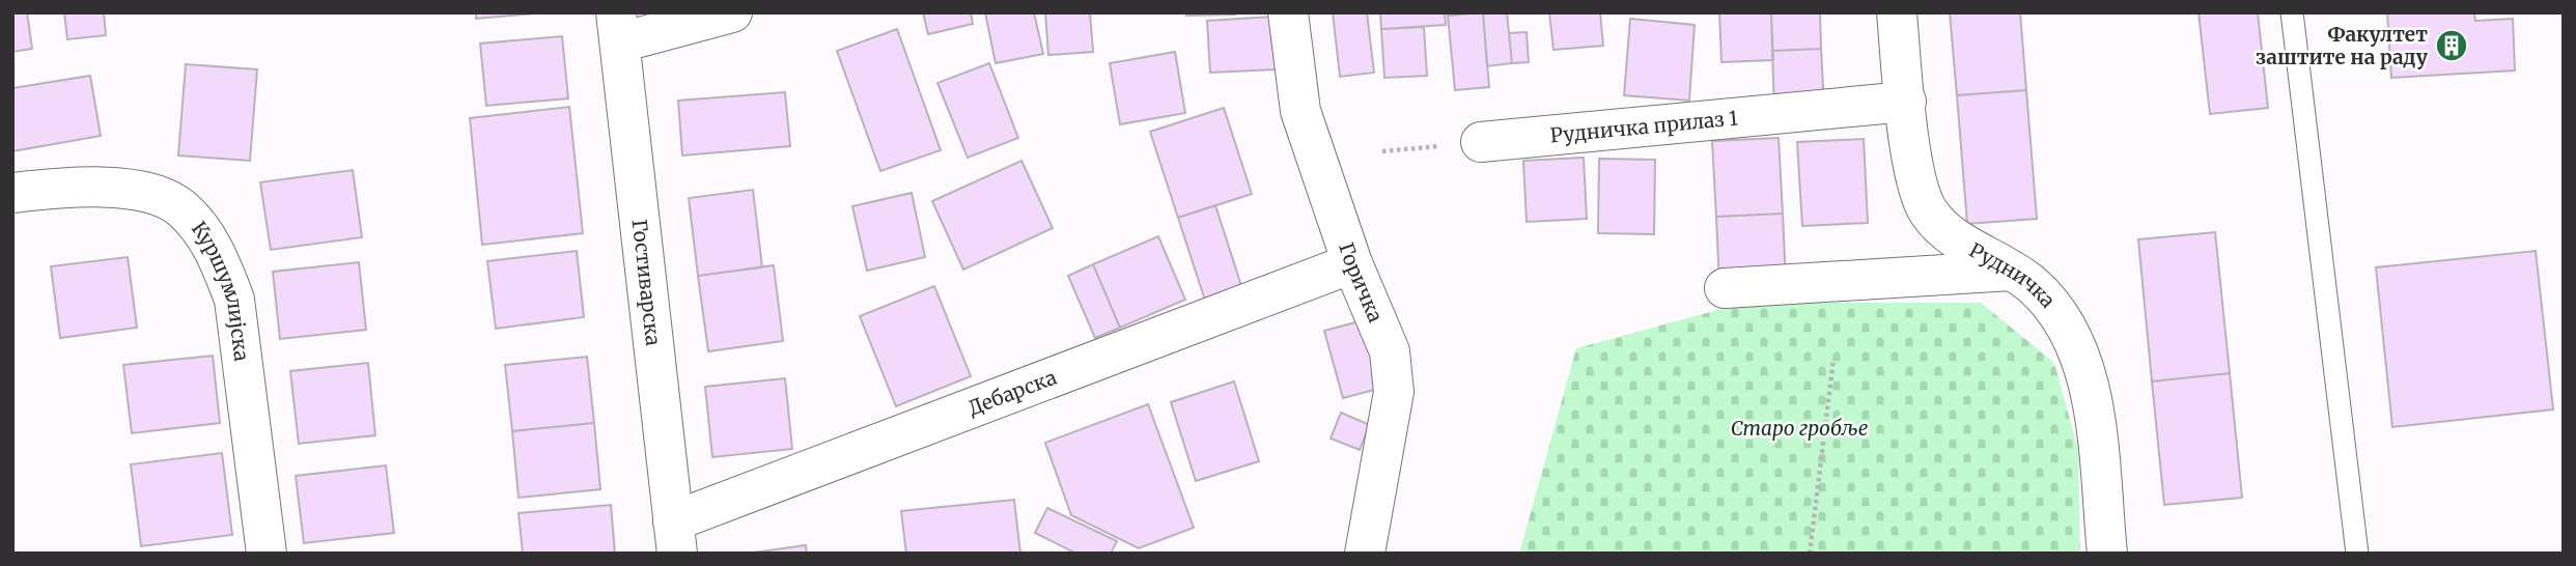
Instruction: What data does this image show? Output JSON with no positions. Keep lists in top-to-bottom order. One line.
{"streets":{"street":["Рудничка прилаз 1","Рудничка","Горичка","Гостиварска","Куршумлијска","Дебарска"]},"crossings":[["Рудничка прилаз 1","Рудничка"],["Горичка","Дебарска"],["Гостиварска","Дебарска"]],"parks":["Старо гробље"],"places":{"building":["Факултет заштите на раду"]}}
